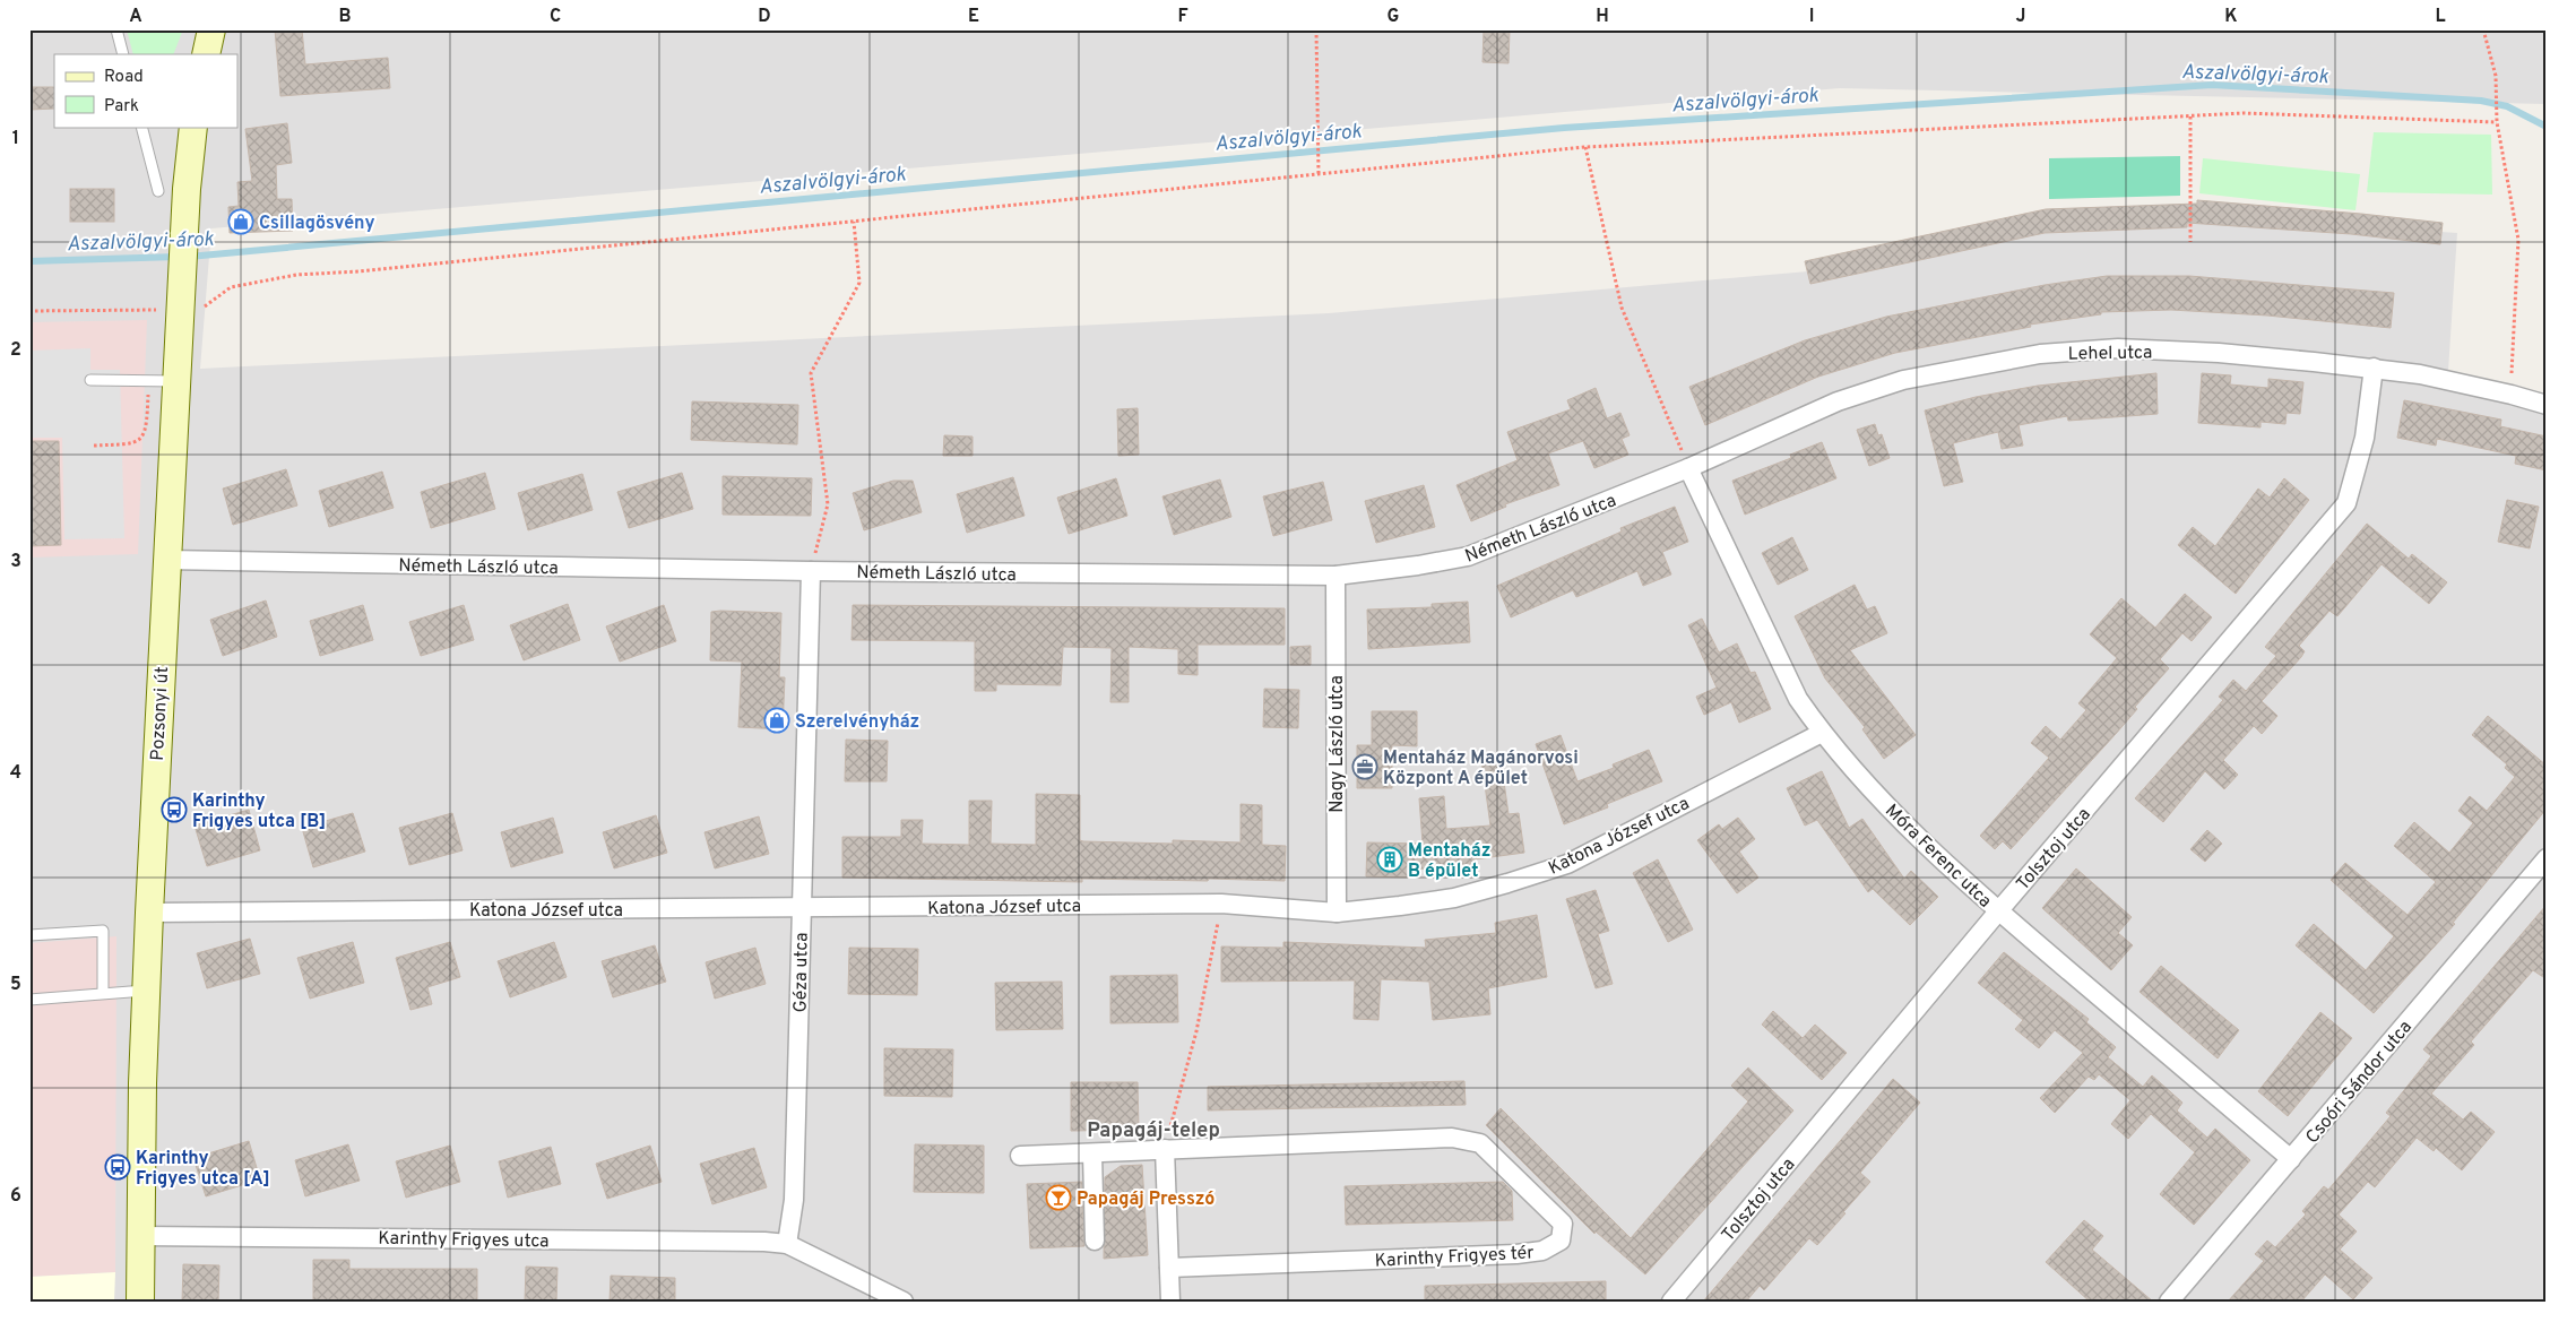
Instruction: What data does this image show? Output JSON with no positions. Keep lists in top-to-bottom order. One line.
{"streets":{"street":["Lehel utca","Németh László utca","Pozsonyi út","Nagy László utca","Katona József utca","Tolsztoj utca","Móra Ferenc utca","Géza utca","Csoóri Sándor utca","Karinthy Frigyes utca","Karinthy Frigyes tér"]},"crossings":[["Lehel utca","Németh László utca"],["Lehel utca","Tolsztoj utca"],["Lehel utca","Móra Ferenc utca"],["Németh László utca","Pozsonyi út"],["Németh László utca","Nagy László utca"],["Németh László utca","Móra Ferenc utca"],["Németh László utca","Géza utca"],["Pozsonyi út","Katona József utca"],["Pozsonyi út","Karinthy Frigyes utca"],["Nagy László utca","Katona József utca"],["Katona József utca","Móra Ferenc utca"],["Katona József utca","Géza utca"],["Tolsztoj utca","Móra Ferenc utca"],["Móra Ferenc utca","Csoóri Sándor utca"],["Géza utca","Karinthy Frigyes utca"]],"districts":["Papagáj-telep"],"water":["Aszalvölgyi-árok"],"places":{"shop":["Csillagösvény","Szerelvényház"],"office":["Mentaház Magánorvosi Központ A épület"],"bus stop":["Karinthy Frigyes utca [B]","Karinthy Frigyes utca [A]"],"building":["Mentaház B épület"],"bar":["Papagáj Presszó"]},"legend":["Road","Park"],"grid":{"columns":["A","B","C","D","E","F","G","H","I","J","K","L"],"rows":["1","2","3","4","5","6"]}}
